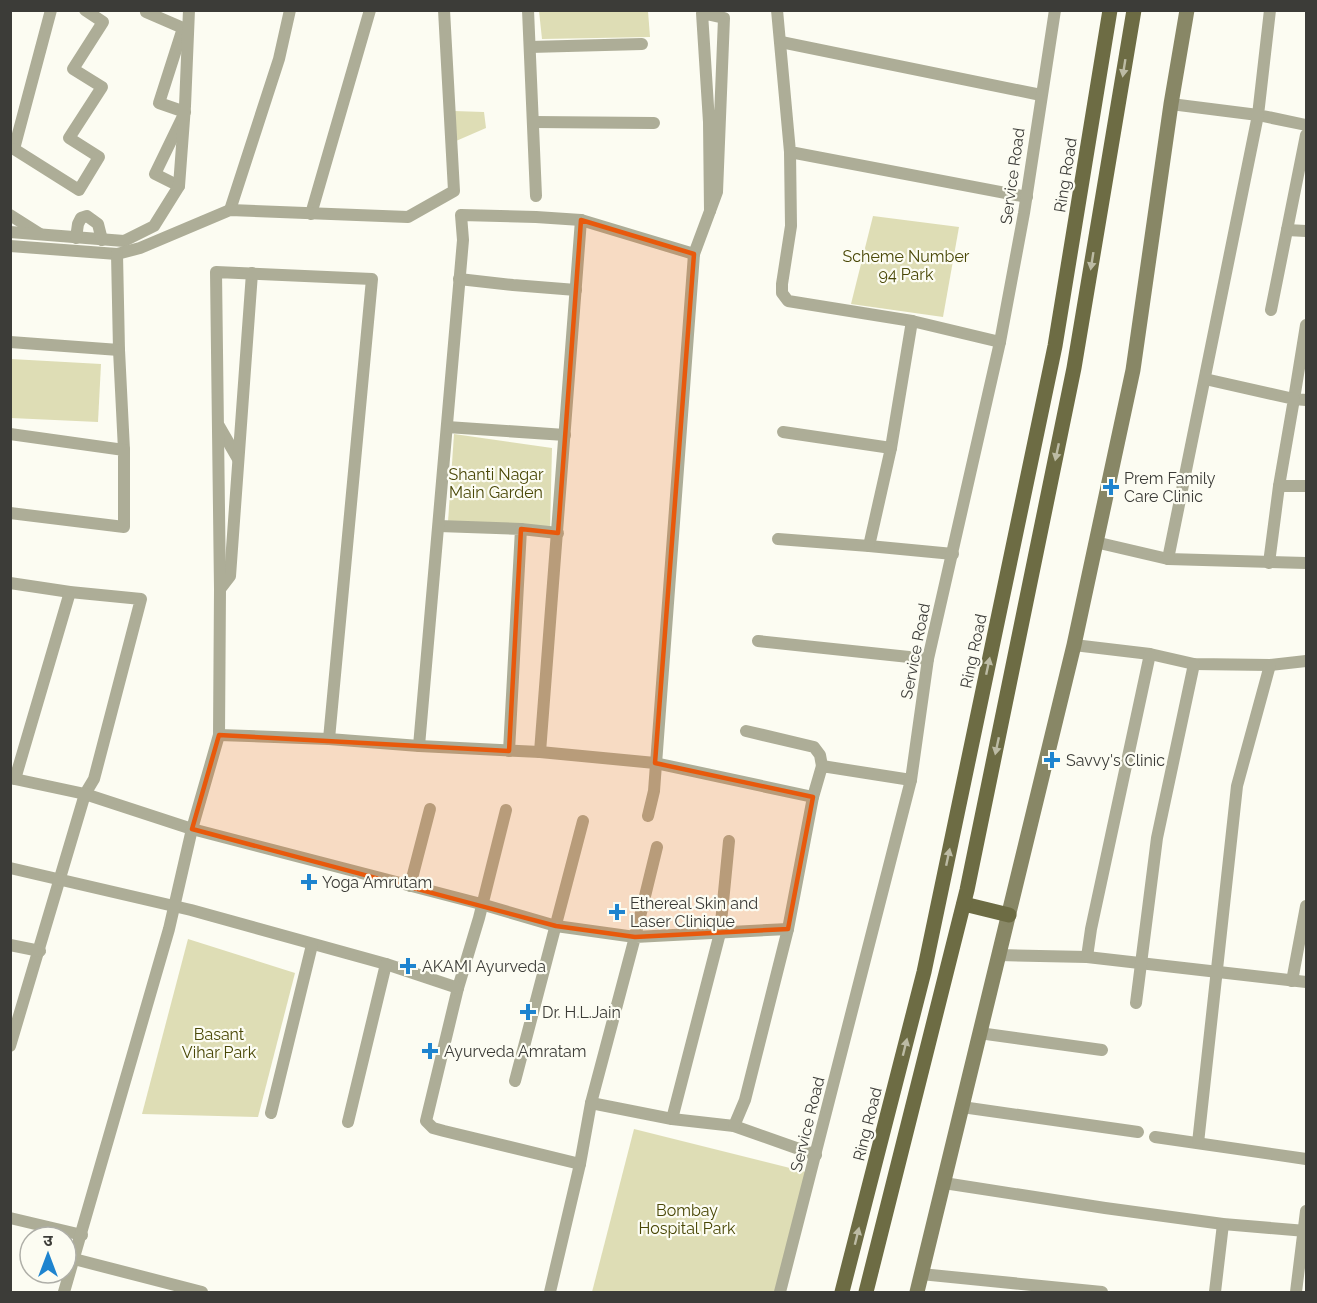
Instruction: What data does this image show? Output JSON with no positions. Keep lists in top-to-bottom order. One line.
{"streets":{"main road":["Ring Road"],"street":["Service Road"]},"parks":["Scheme Number 94 Park","Shanti Nagar Main Garden","Basant Vihar Park","Bombay Hospital Park"],"places":{"health":["Prem Family Care Clinic","Savvy's Clinic","Yoga Amrutam","Ethereal Skin and Laser Clinique","AKAMI Ayurveda","Dr. H.L.Jain","Ayurveda Amratam"]},"north":"top"}
